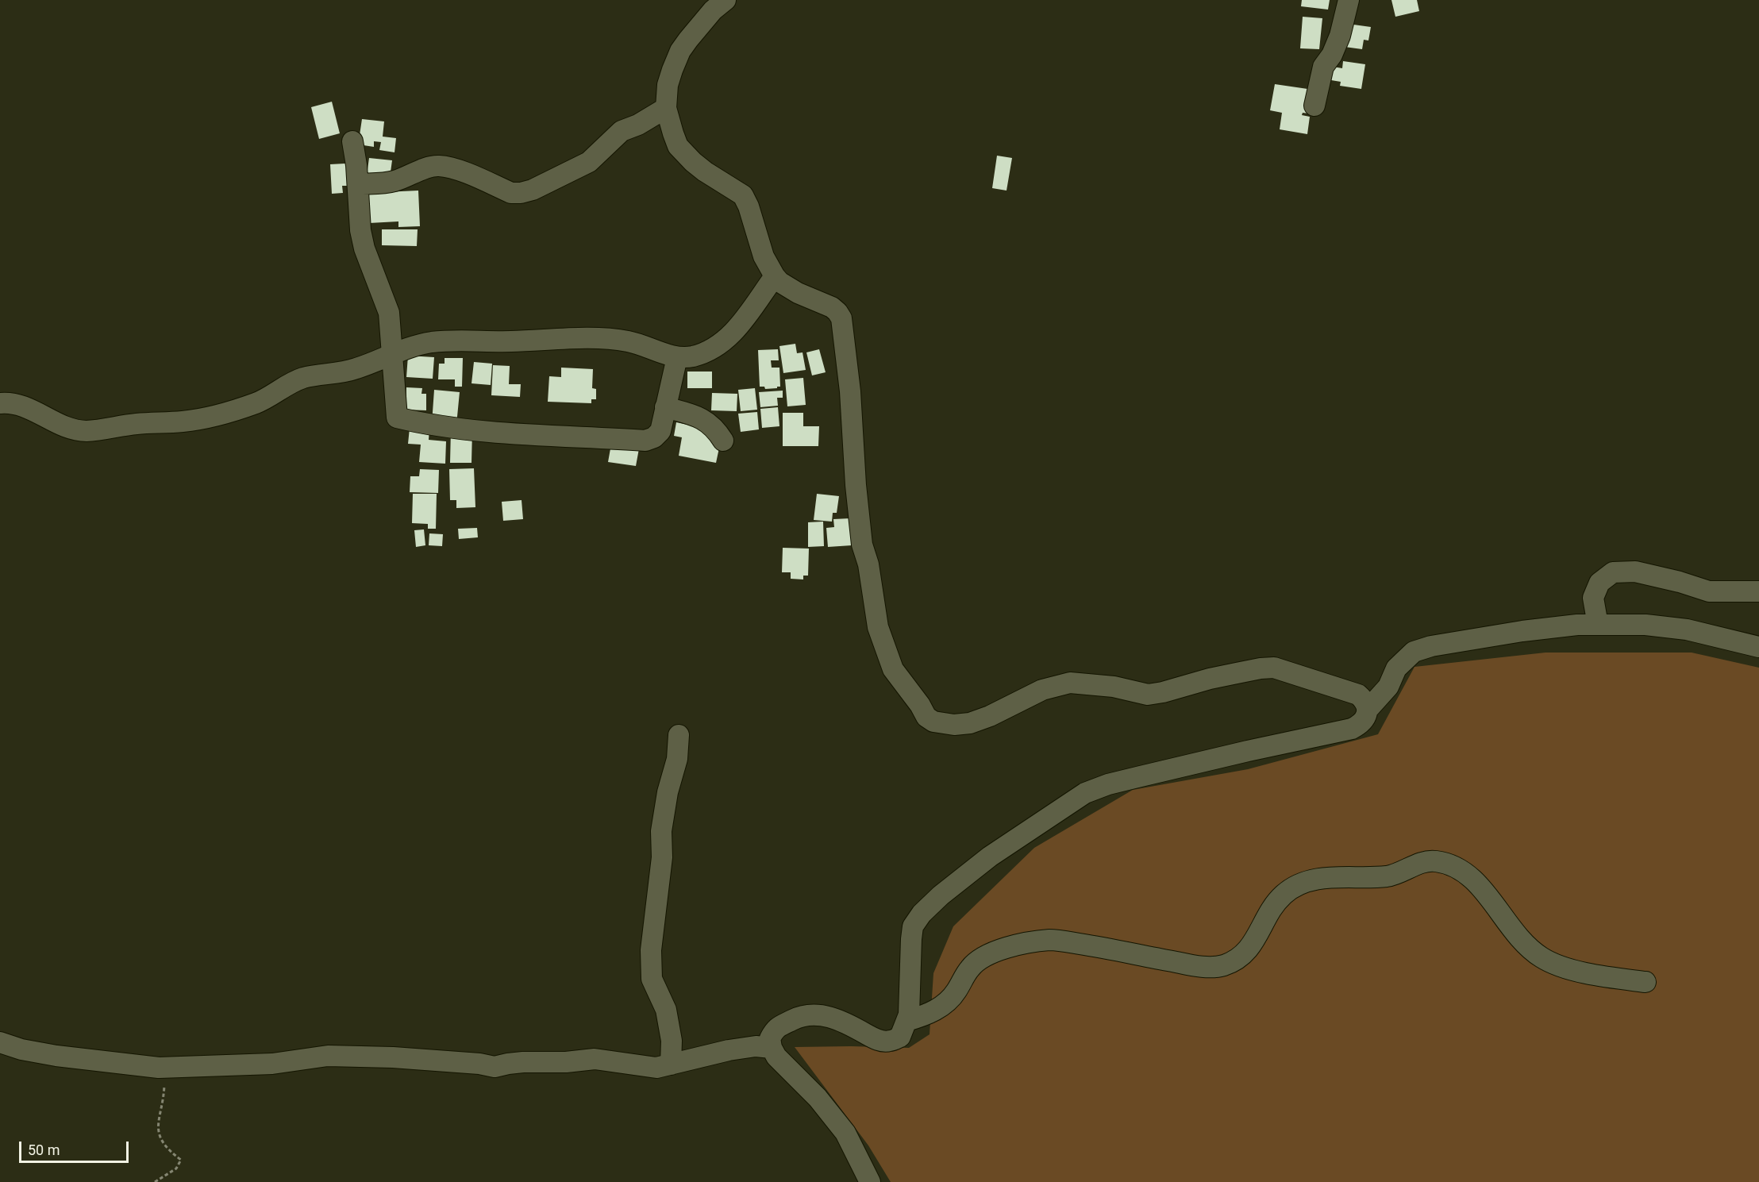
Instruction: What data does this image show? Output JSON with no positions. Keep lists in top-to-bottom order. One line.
{"scale_bar":"50 m"}
